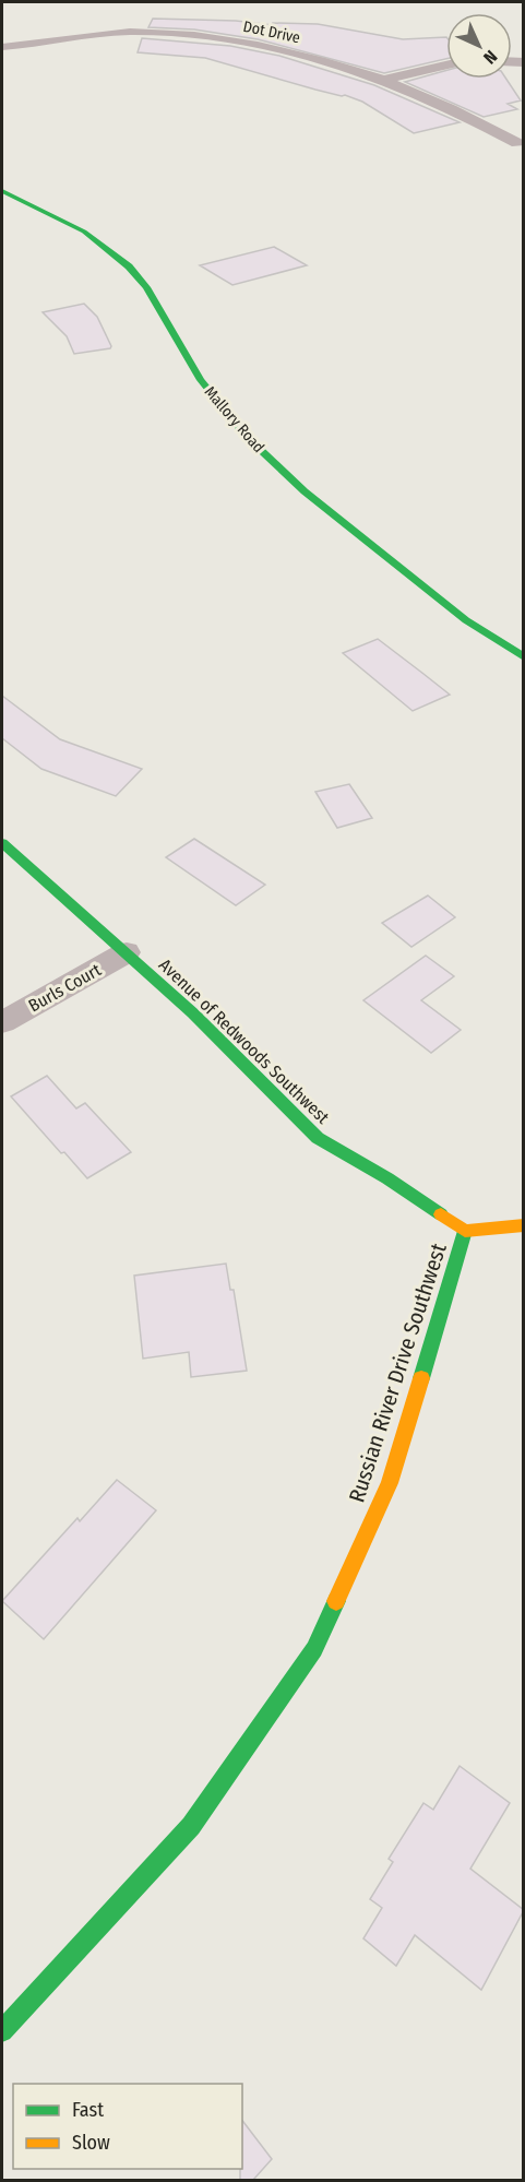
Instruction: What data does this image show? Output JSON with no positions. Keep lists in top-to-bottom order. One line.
{"streets":{"street":["Dot Drive","Mallory Road","Burls Court","Avenue of Redwoods Southwest","Russian River Drive Southwest"]},"crossings":[["Burls Court","Avenue of Redwoods Southwest"],["Avenue of Redwoods Southwest","Russian River Drive Southwest"]],"legend":["Fast","Slow"],"north":"bottom right"}
